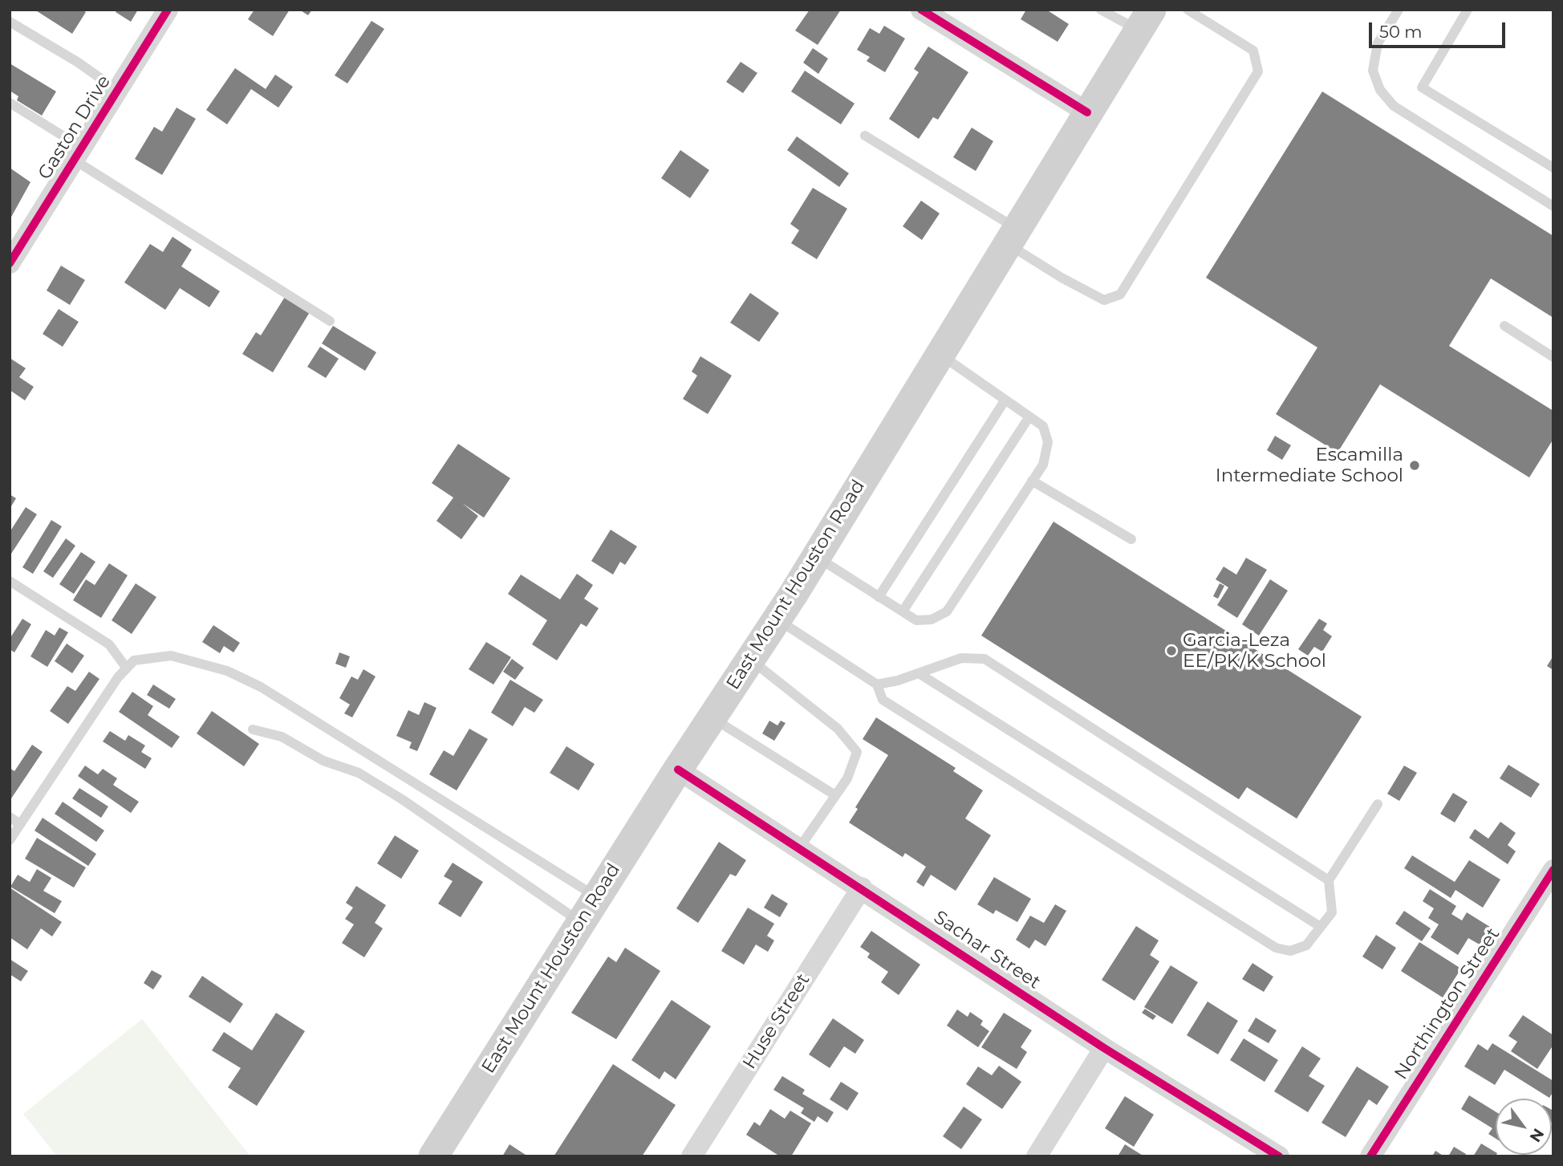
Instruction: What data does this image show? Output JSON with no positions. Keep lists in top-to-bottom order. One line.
{"streets":{"main road":["East Mount Houston Road"],"street":["Gaston Drive","Sachar Street","Northington Street","Huse Street"]},"crossings":[["East Mount Houston Road","Sachar Street"],["Sachar Street","Huse Street"]],"places":["Escamilla Intermediate School","Garcia-Leza EE/PK/K School"],"scale_bar":"50 m","north":"bottom right"}
